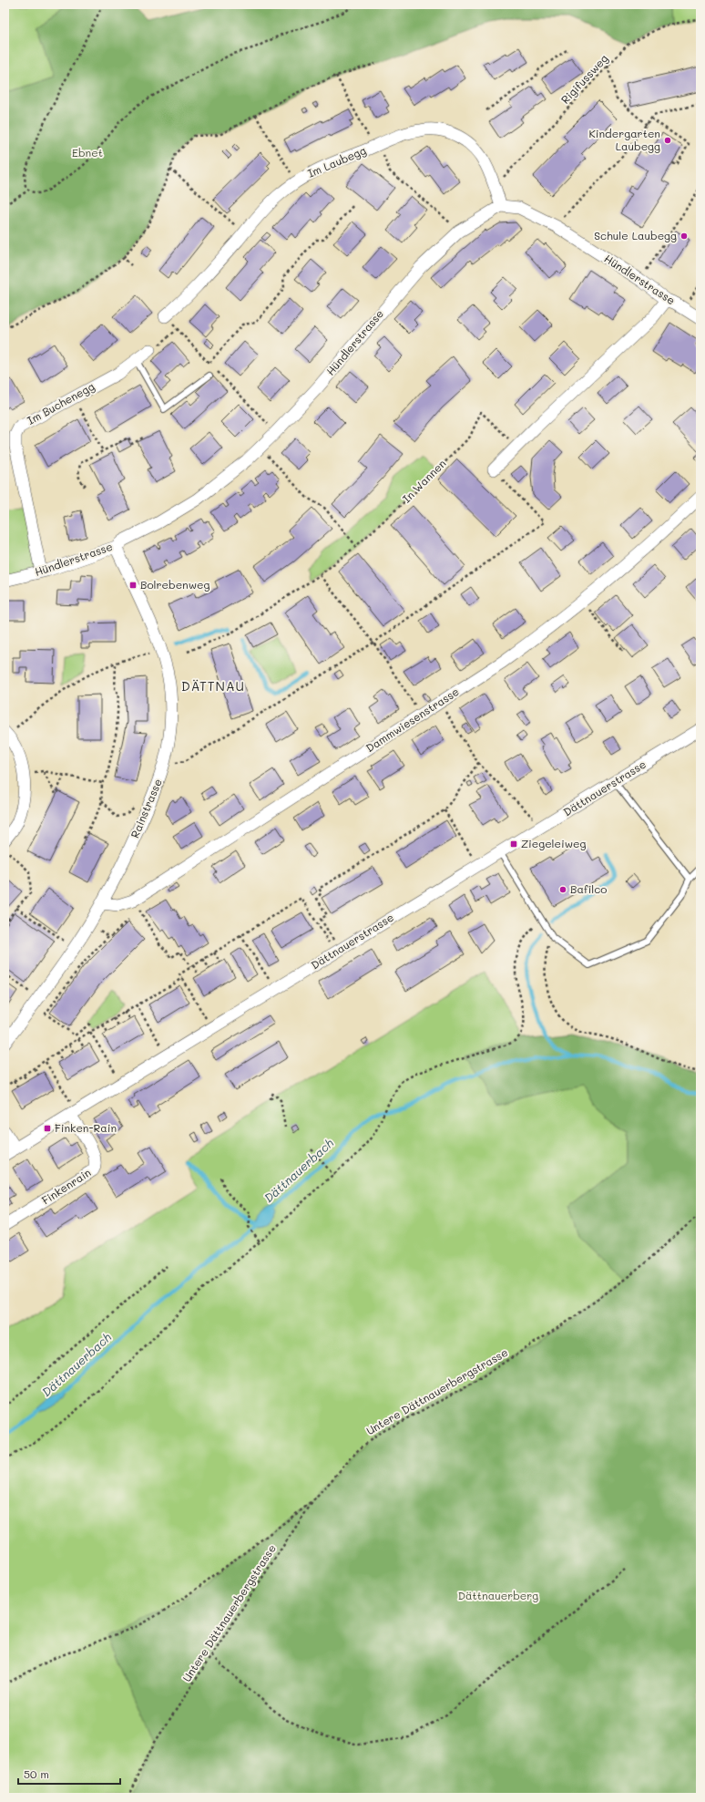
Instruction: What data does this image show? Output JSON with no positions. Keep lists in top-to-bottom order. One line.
{"streets":{"street":["Im Laubegg","Hündlerstrasse","Im Buchenegg","Dammwiesenstrasse","Dättnauerstrasse","Rainstrasse","Finkenrain"],"path":["Rigifussweg","In Wannen","Untere Dättnauerbergstrasse"]},"crossings":[["Im Laubegg","Hündlerstrasse"],["Hündlerstrasse","Im Buchenegg"],["Hündlerstrasse","Rainstrasse"],["Dammwiesenstrasse","Rainstrasse"],["Dättnauerstrasse","Finkenrain"]],"districts":["DÄTTNAU"],"water":["Dättnauerbach"],"parks":["Ebnet","Dättnauerberg"],"places":{"other":["Kindergarten Laubegg","Schule Laubegg","Bafilco"],"transit":["Bolrebenweg","Ziegeleiweg","Finken-Rain"]},"scale_bar":"50 m"}
